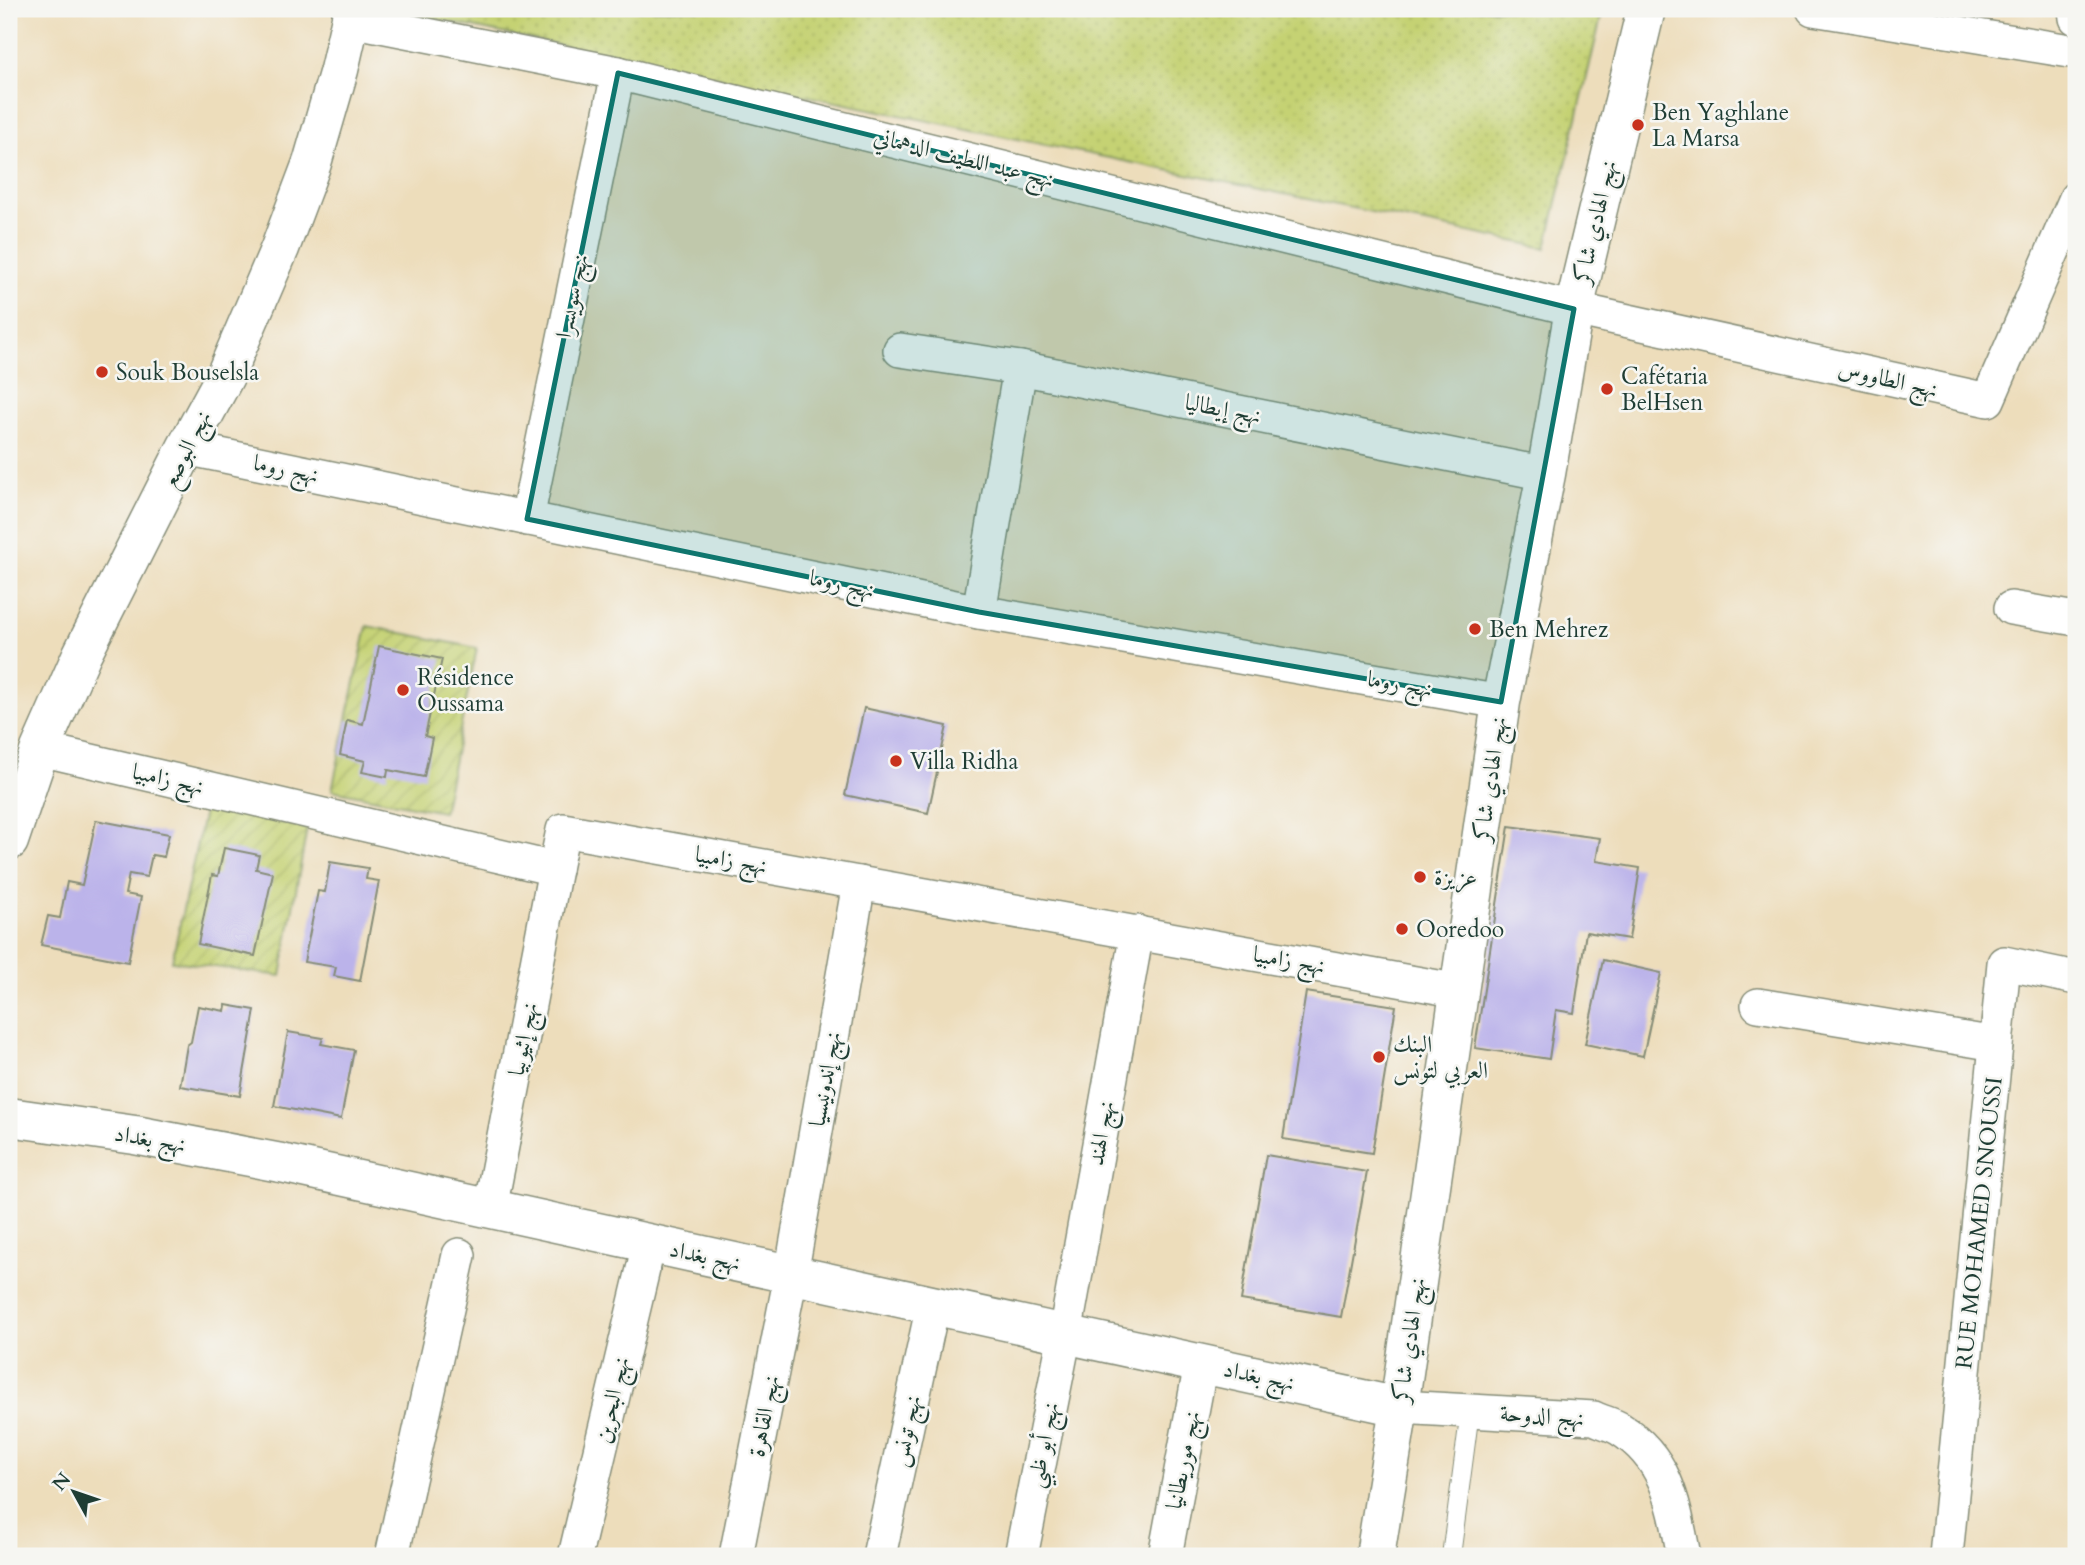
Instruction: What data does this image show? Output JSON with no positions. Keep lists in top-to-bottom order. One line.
{"streets":{"street":["نهج عبد اللطيف الدهماني","نهج الهادي شاكر","نهج سويسرا","نهج الطاووس","نهج إيطاليا","نهج البوصع","نهج روما","نهج زامبيا","نهج إثيوبيا","نهج إندونيسيا","نهج الهند","نهج بغداد","RUE MOHAMED SNOUSSI","نهج البحرين","نهج القاهرة","نهج الدوحة","نهج تونس","نهج أبو ظبي","نهج موريطانيا"]},"crossings":[["نهج عبد اللطيف الدهماني","نهج الهادي شاكر"],["نهج عبد اللطيف الدهماني","نهج سويسرا"],["نهج عبد اللطيف الدهماني","نهج الطاووس"],["نهج عبد اللطيف الدهماني","نهج البوصع"],["نهج الهادي شاكر","نهج الطاووس"],["نهج الهادي شاكر","نهج إيطاليا"],["نهج الهادي شاكر","نهج روما"],["نهج الهادي شاكر","نهج زامبيا"],["نهج الهادي شاكر","نهج بغداد"],["نهج الهادي شاكر","نهج الدوحة"],["نهج سويسرا","نهج روما"],["نهج البوصع","نهج روما"],["نهج البوصع","نهج زامبيا"],["نهج زامبيا","نهج إثيوبيا"],["نهج زامبيا","نهج إندونيسيا"],["نهج زامبيا","نهج الهند"],["نهج إثيوبيا","نهج بغداد"],["نهج إندونيسيا","نهج بغداد"],["نهج إندونيسيا","نهج القاهرة"],["نهج الهند","نهج بغداد"],["نهج الهند","نهج أبو ظبي"],["نهج بغداد","نهج البحرين"],["نهج بغداد","نهج القاهرة"],["نهج بغداد","نهج الدوحة"],["نهج بغداد","نهج تونس"],["نهج بغداد","نهج أبو ظبي"],["نهج بغداد","نهج موريطانيا"]],"places":["Ben Yaghlane La Marsa","Souk Bouselsla","Cafétaria BelHsen","Ben Mehrez","Résidence Oussama","Villa Ridha","عزيزة","Ooredoo","البنك العربي لتونس"],"north":"top left"}
